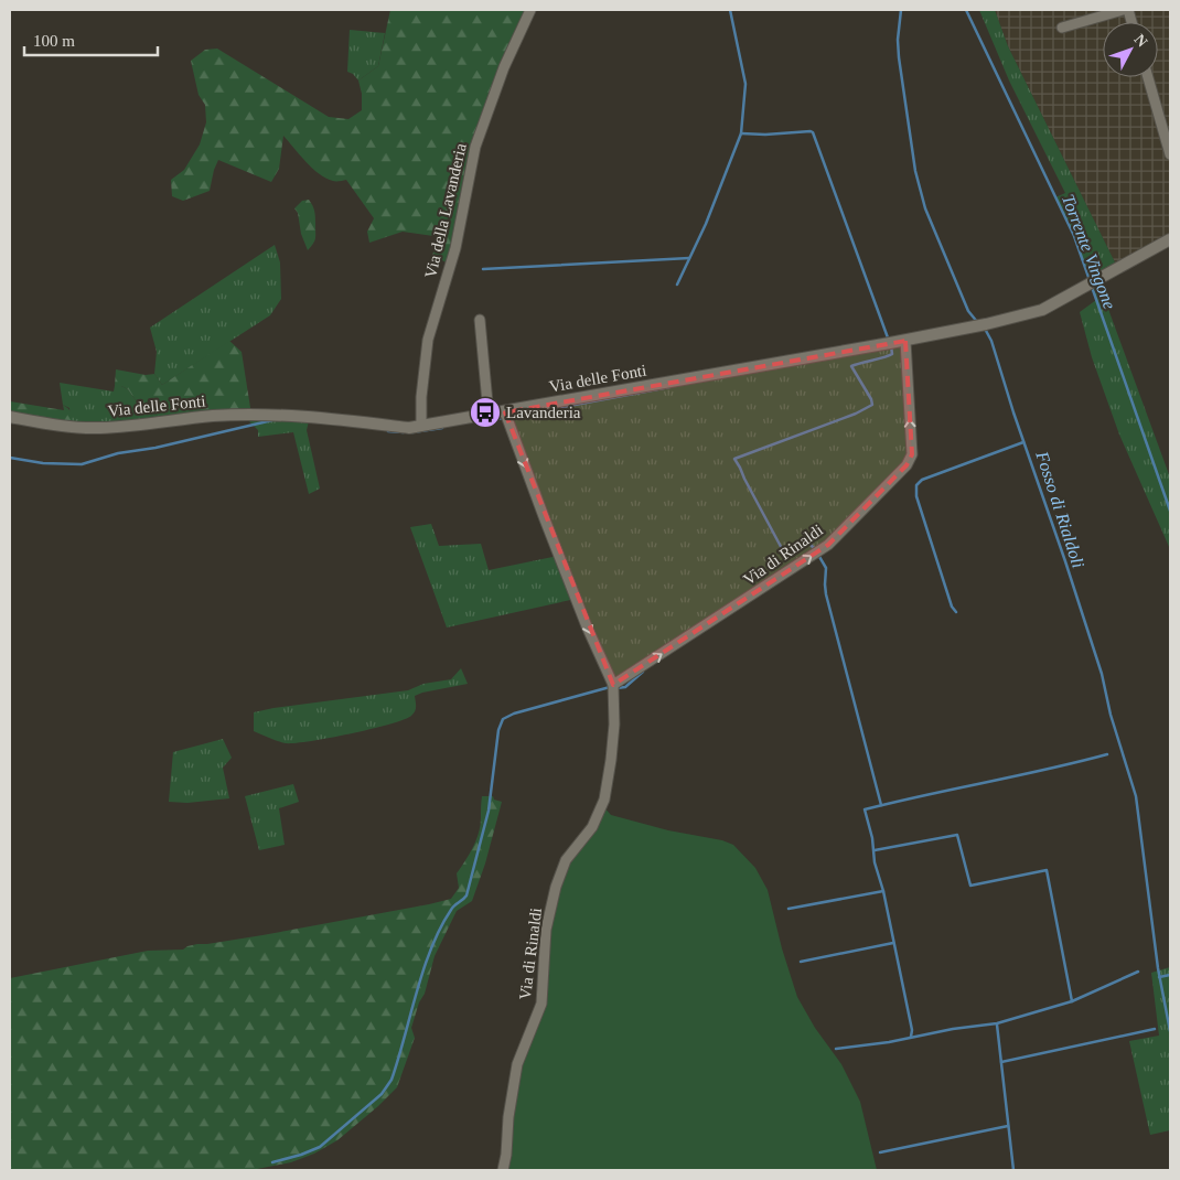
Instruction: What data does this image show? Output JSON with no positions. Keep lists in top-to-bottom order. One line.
{"streets":{"street":["Via della Lavanderia","Via delle Fonti","Via di Rinaldi"]},"crossings":[["Via della Lavanderia","Via delle Fonti"],["Via delle Fonti","Via di Rinaldi"]],"water":["Torrente Vingone","Fosso di Rialdoli"],"places":{"bus stop":["Lavanderia"]},"scale_bar":"100 m","north":"top right"}
